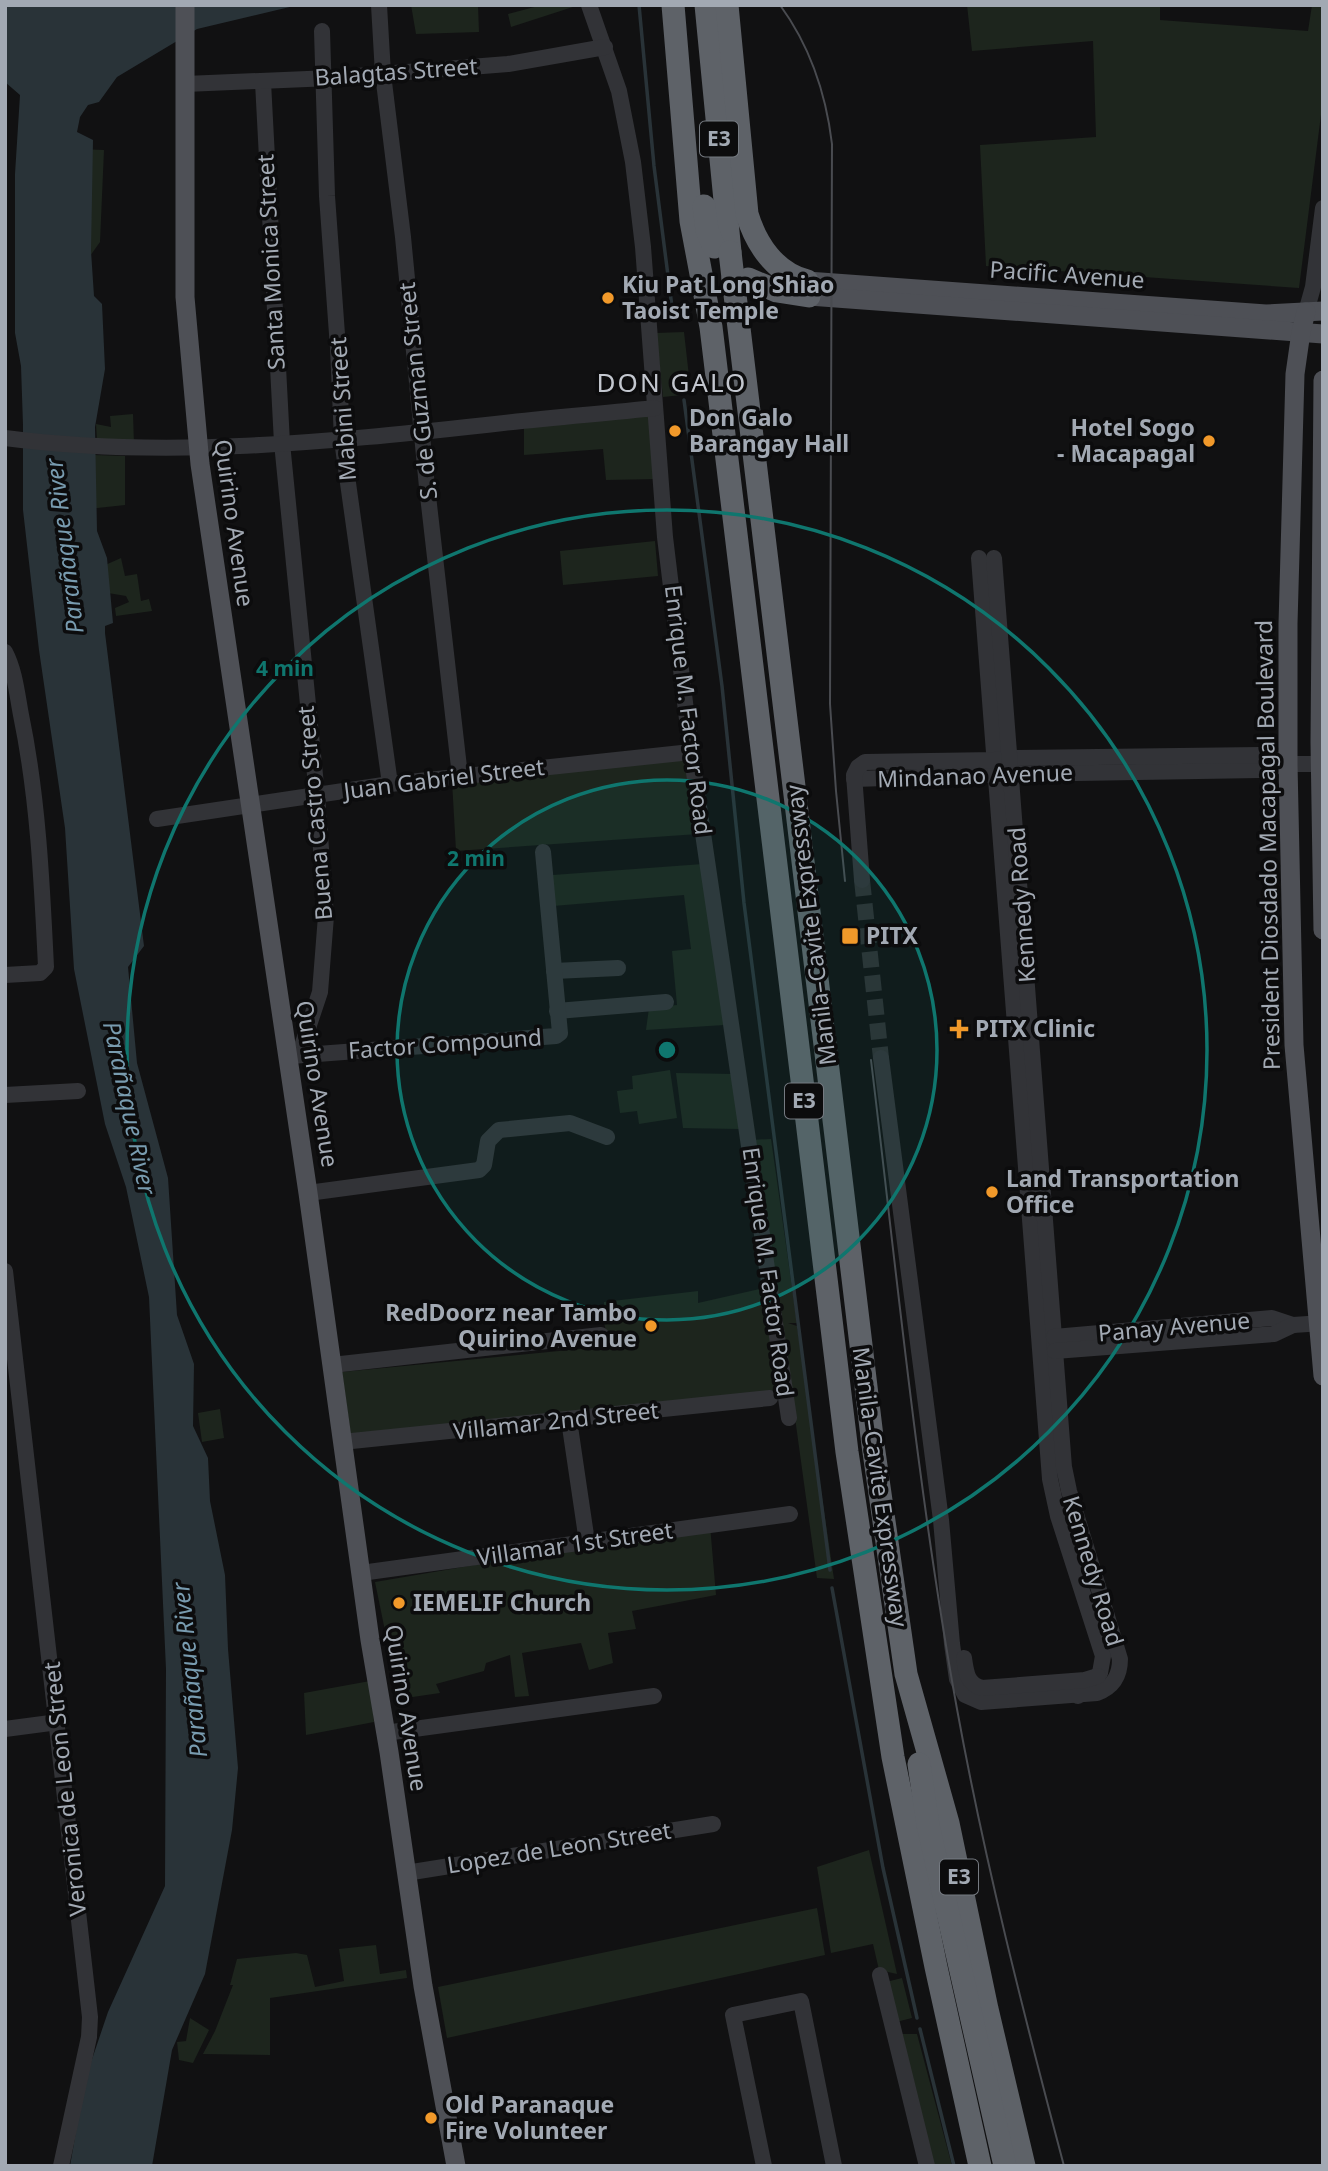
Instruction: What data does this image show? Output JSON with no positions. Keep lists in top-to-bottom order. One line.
{"streets":{"highway":["E3","Manila–Cavite Expressway"],"main road":["Pacific Avenue","Quirino Avenue","President Diosdado Macapagal Boulevard"],"street":["Balagtas Street","Santa Monica Street","S. de Guzman Street","Mabini Street","Enrique M. Factor Road","Mindanao Avenue","Juan Gabriel Street","Buena Castro Street","Kennedy Road","Factor Compound","Panay Avenue","Villamar 2nd Street","Villamar 1st Street","Veronica de Leon Street","Lopez de Leon Street"]},"crossings":[["Balagtas Street","Santa Monica Street"],["Balagtas Street","S. de Guzman Street"],["Balagtas Street","Mabini Street"],["Balagtas Street","Quirino Avenue"],["Balagtas Street","Enrique M. Factor Road"],["Santa Monica Street","Buena Castro Street"],["Pacific Avenue","President Diosdado Macapagal Boulevard"],["S. de Guzman Street","Juan Gabriel Street"],["Mabini Street","Juan Gabriel Street"],["Quirino Avenue","Juan Gabriel Street"],["Quirino Avenue","Buena Castro Street"],["Quirino Avenue","Factor Compound"],["Quirino Avenue","Villamar 2nd Street"],["Quirino Avenue","Villamar 1st Street"],["Quirino Avenue","Lopez de Leon Street"],["Enrique M. Factor Road","Juan Gabriel Street"],["Mindanao Avenue","President Diosdado Macapagal Boulevard"],["Mindanao Avenue","Kennedy Road"],["Juan Gabriel Street","Buena Castro Street"],["Buena Castro Street","Factor Compound"],["President Diosdado Macapagal Boulevard","Panay Avenue"],["Kennedy Road","Panay Avenue"]],"districts":["DON GALO"],"water":["Parañaque River"],"places":{"other":["Kiu Pat Long Shiao Taoist Temple","Don Galo Barangay Hall","Hotel Sogo - Macapagal","Land Transportation Office","RedDoorz near Tambo Quirino Avenue","IEMELIF Church","Old Paranaque Fire Volunteer"],"transit":["PITX"],"health":["PITX Clinic"]},"rings":["4 min","2 min"]}
